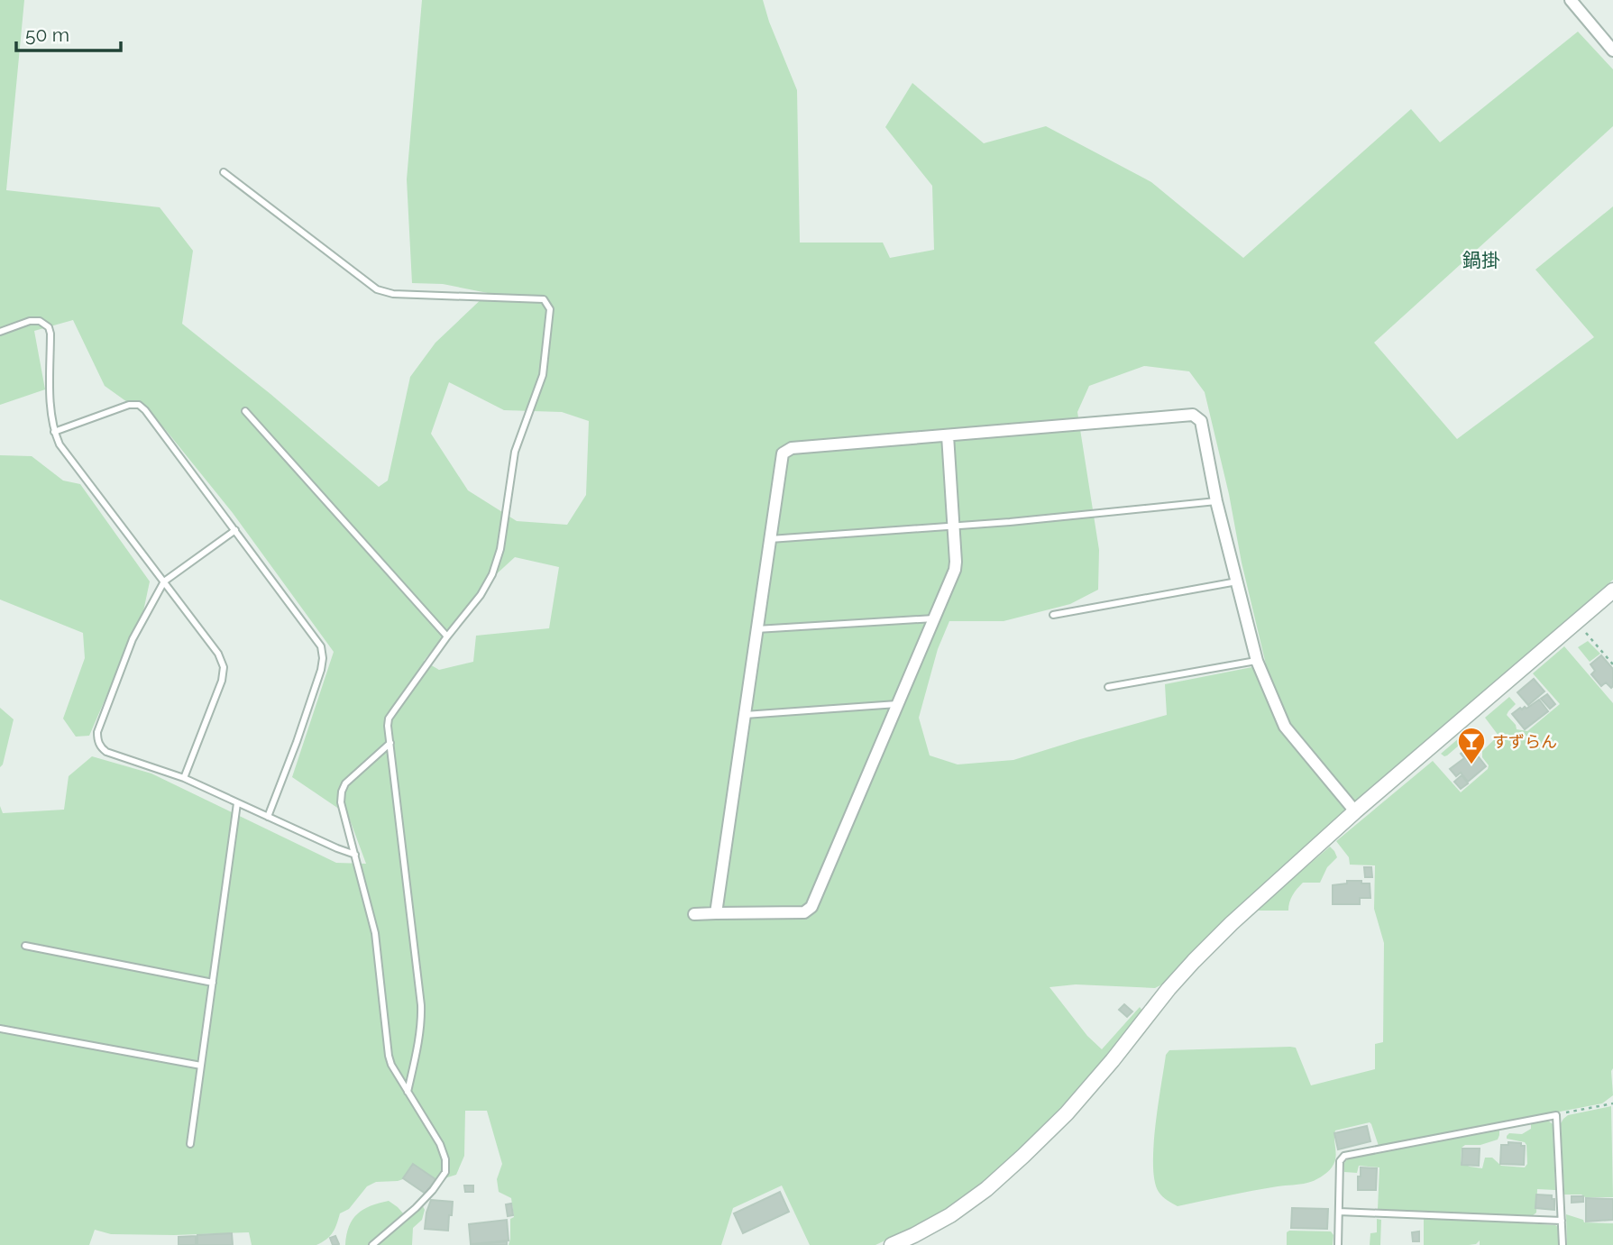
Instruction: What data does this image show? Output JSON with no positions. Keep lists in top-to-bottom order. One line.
{"districts":["鍋掛"],"places":{"bar":["すずらん"]},"scale_bar":"50 m"}
